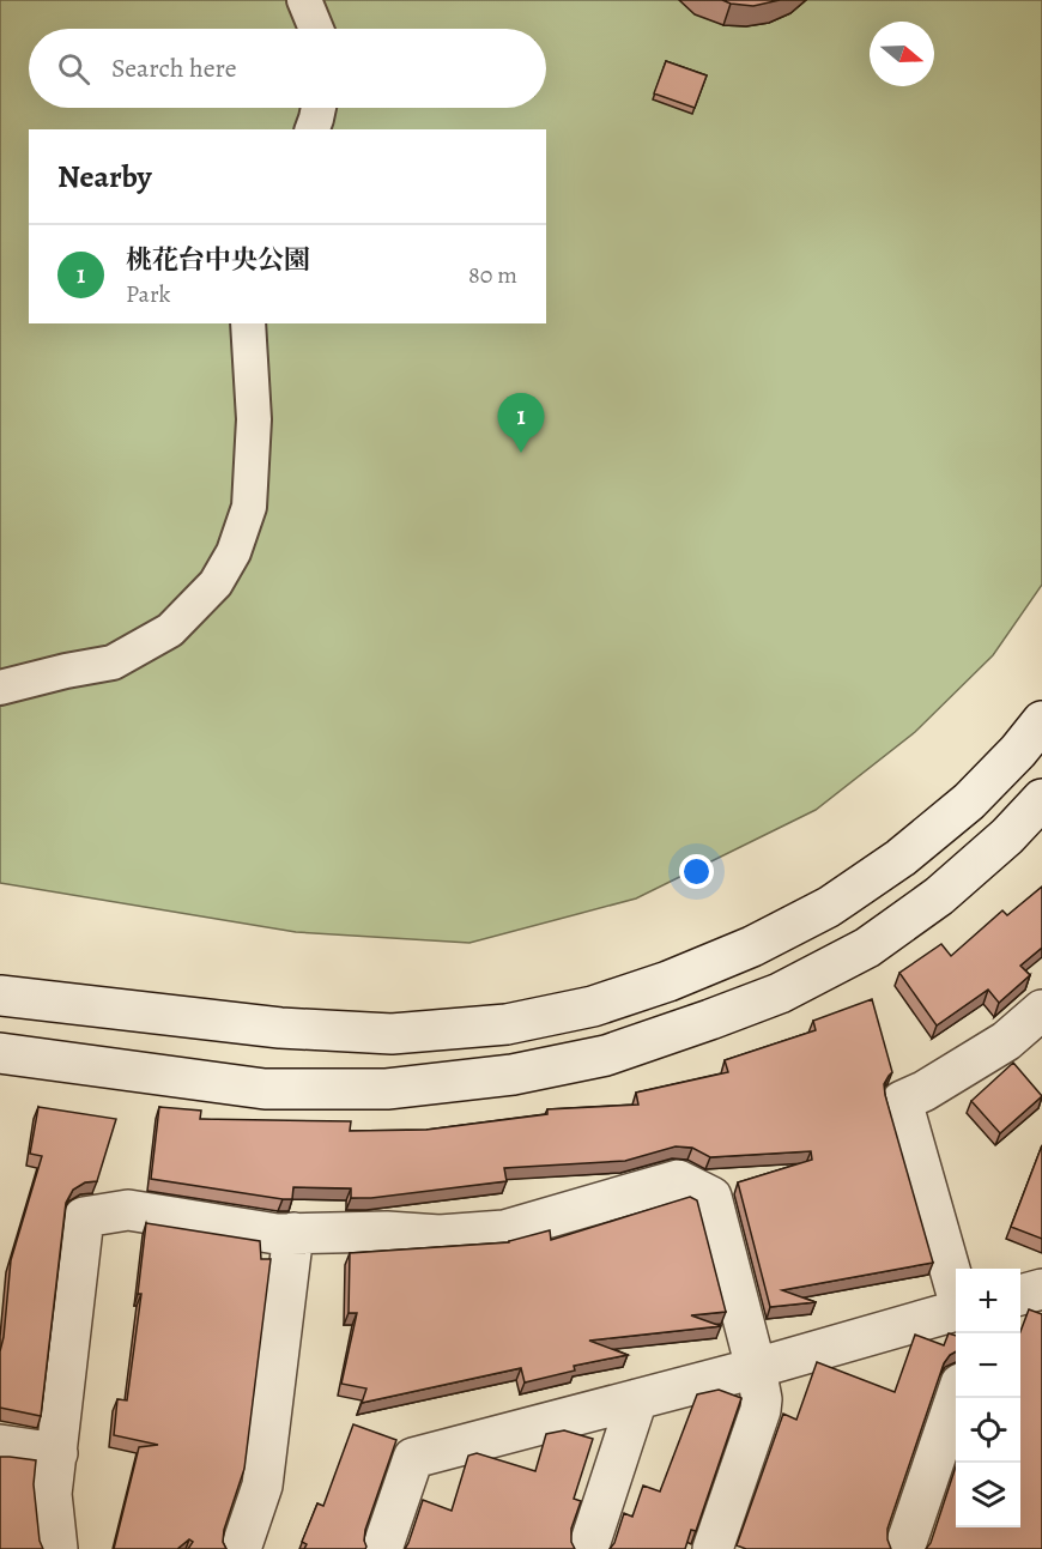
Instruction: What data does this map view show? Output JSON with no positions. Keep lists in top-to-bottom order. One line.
{"north":"right","page":{"search":"Search here","heading":"Nearby","list":[{"mark":"1","name":"桃花台中央公園","note":"Park","value":"80 m"}],"pins":"1","map_buttons":["+","−"]}}
